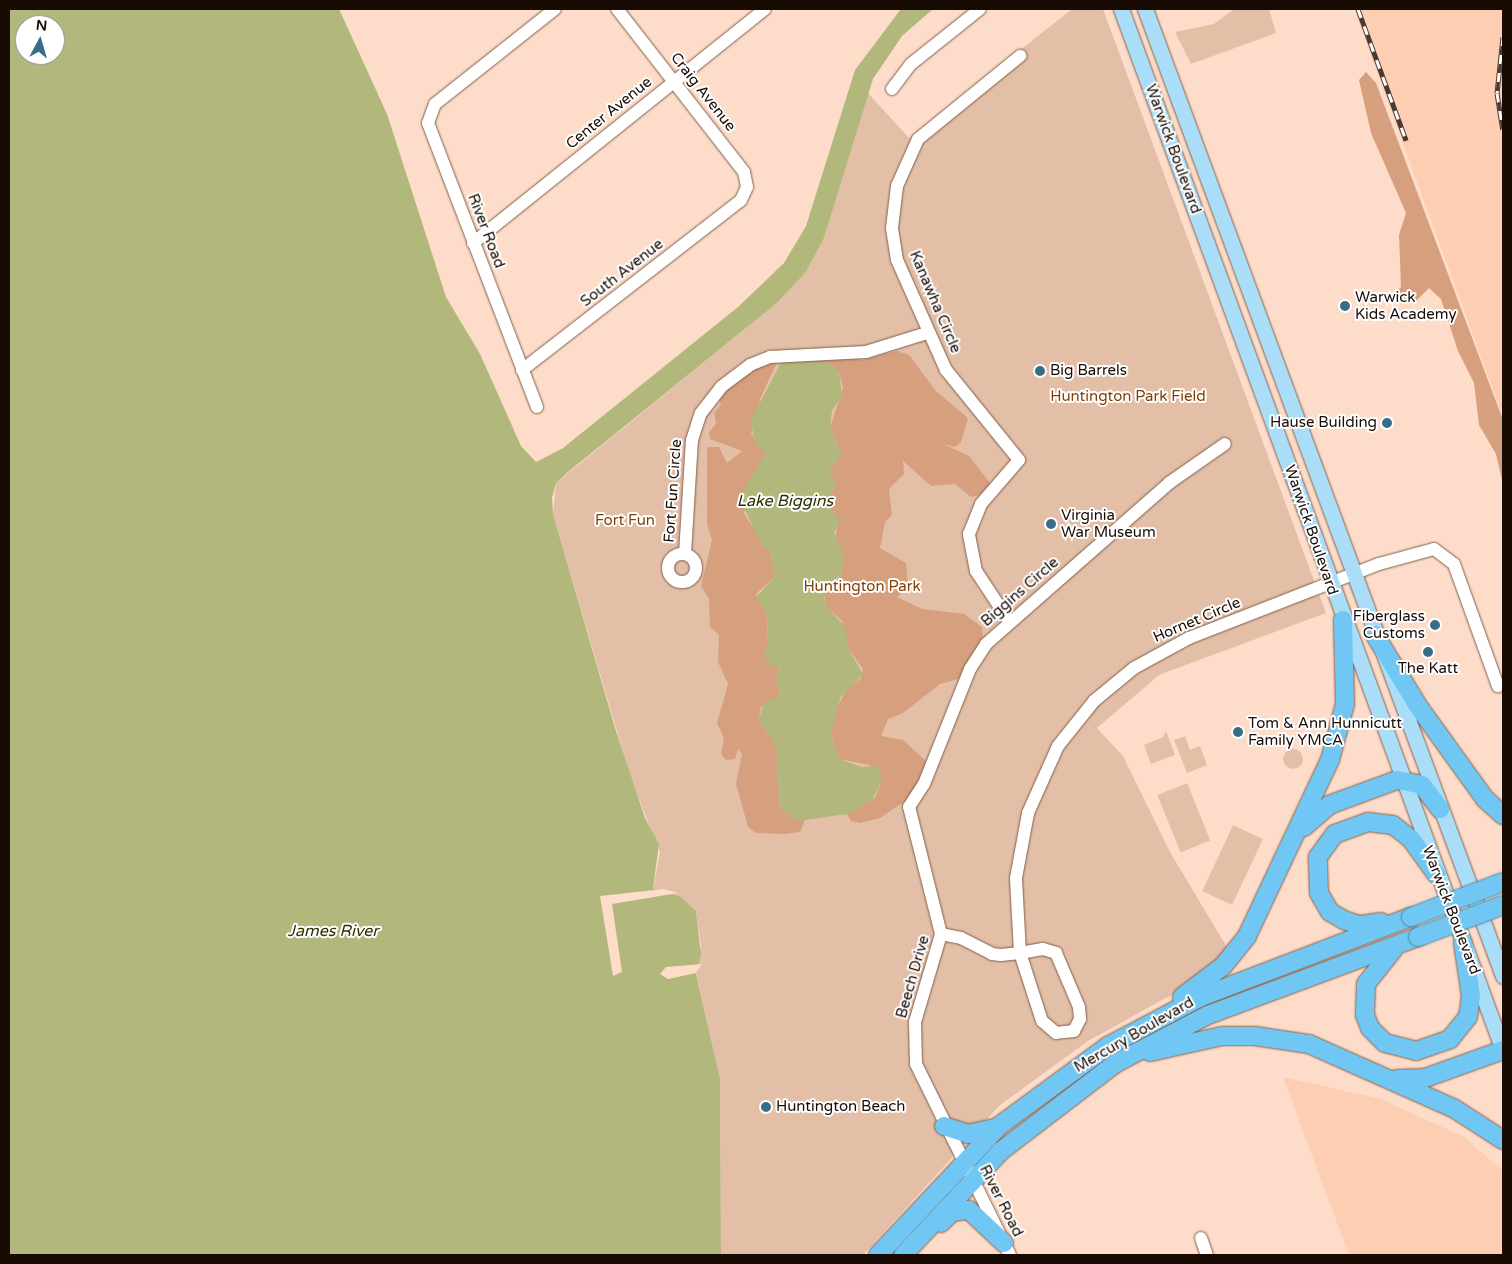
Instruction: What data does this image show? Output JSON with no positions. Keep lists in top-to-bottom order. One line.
{"streets":{"highway":["Mercury Boulevard"],"main road":["Warwick Boulevard"],"street":["Craig Avenue","Center Avenue","River Road","South Avenue","Kanawha Circle","Fort Fun Circle","Biggins Circle","Hornet Circle","Beech Drive"]},"crossings":[["Craig Avenue","Center Avenue"],["Craig Avenue","South Avenue"],["Center Avenue","River Road"],["Warwick Boulevard","Hornet Circle"],["River Road","South Avenue"],["River Road","Beech Drive"],["River Road","Mercury Boulevard"],["Kanawha Circle","Fort Fun Circle"],["Kanawha Circle","Biggins Circle"],["Biggins Circle","Beech Drive"],["Hornet Circle","Beech Drive"],["Beech Drive","Mercury Boulevard"]],"water":["Lake Biggins","James River"],"parks":["Huntington Park Field","Fort Fun","Huntington Park"],"places":["Warwick Kids Academy","Big Barrels","Hause Building","Virginia War Museum","Fiberglass Customs","The Katt","Tom & Ann Hunnicutt Family YMCA","Huntington Beach"],"north":"top"}
